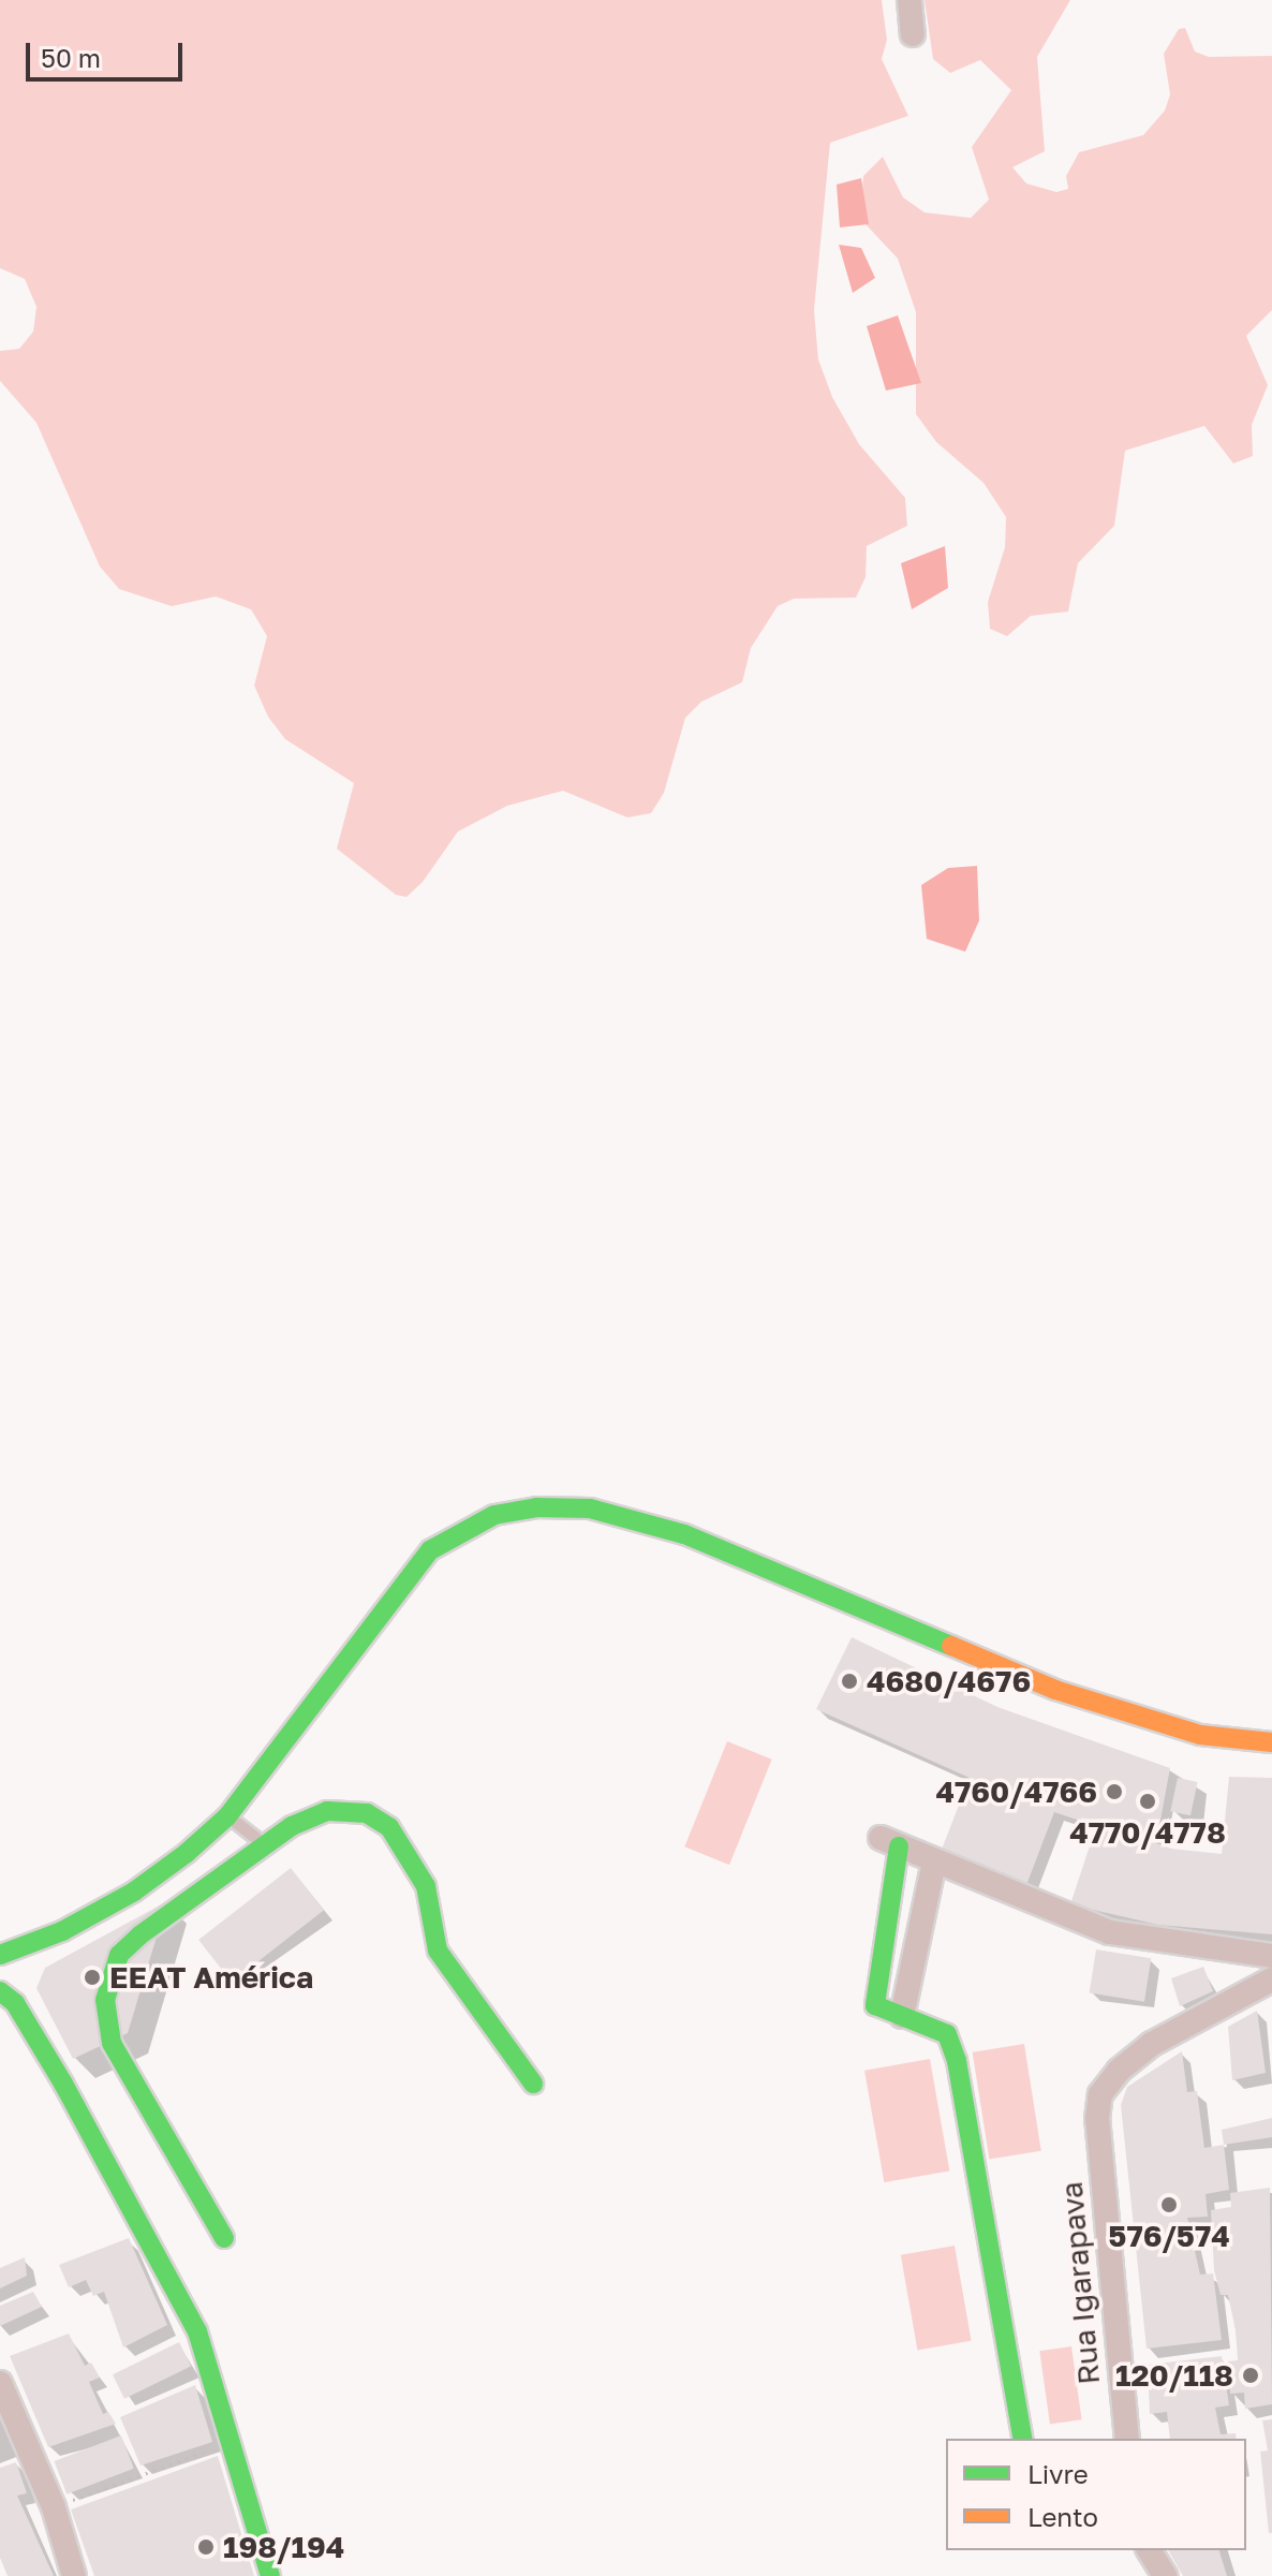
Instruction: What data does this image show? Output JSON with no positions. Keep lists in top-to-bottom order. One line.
{"streets":{"street":["Rua Igarapava"]},"places":["4680/4676","4760/4766","4770/4778","EEAT América","576/574","120/118","198/194"],"legend":["Livre","Lento"],"scale_bar":"50 m"}
